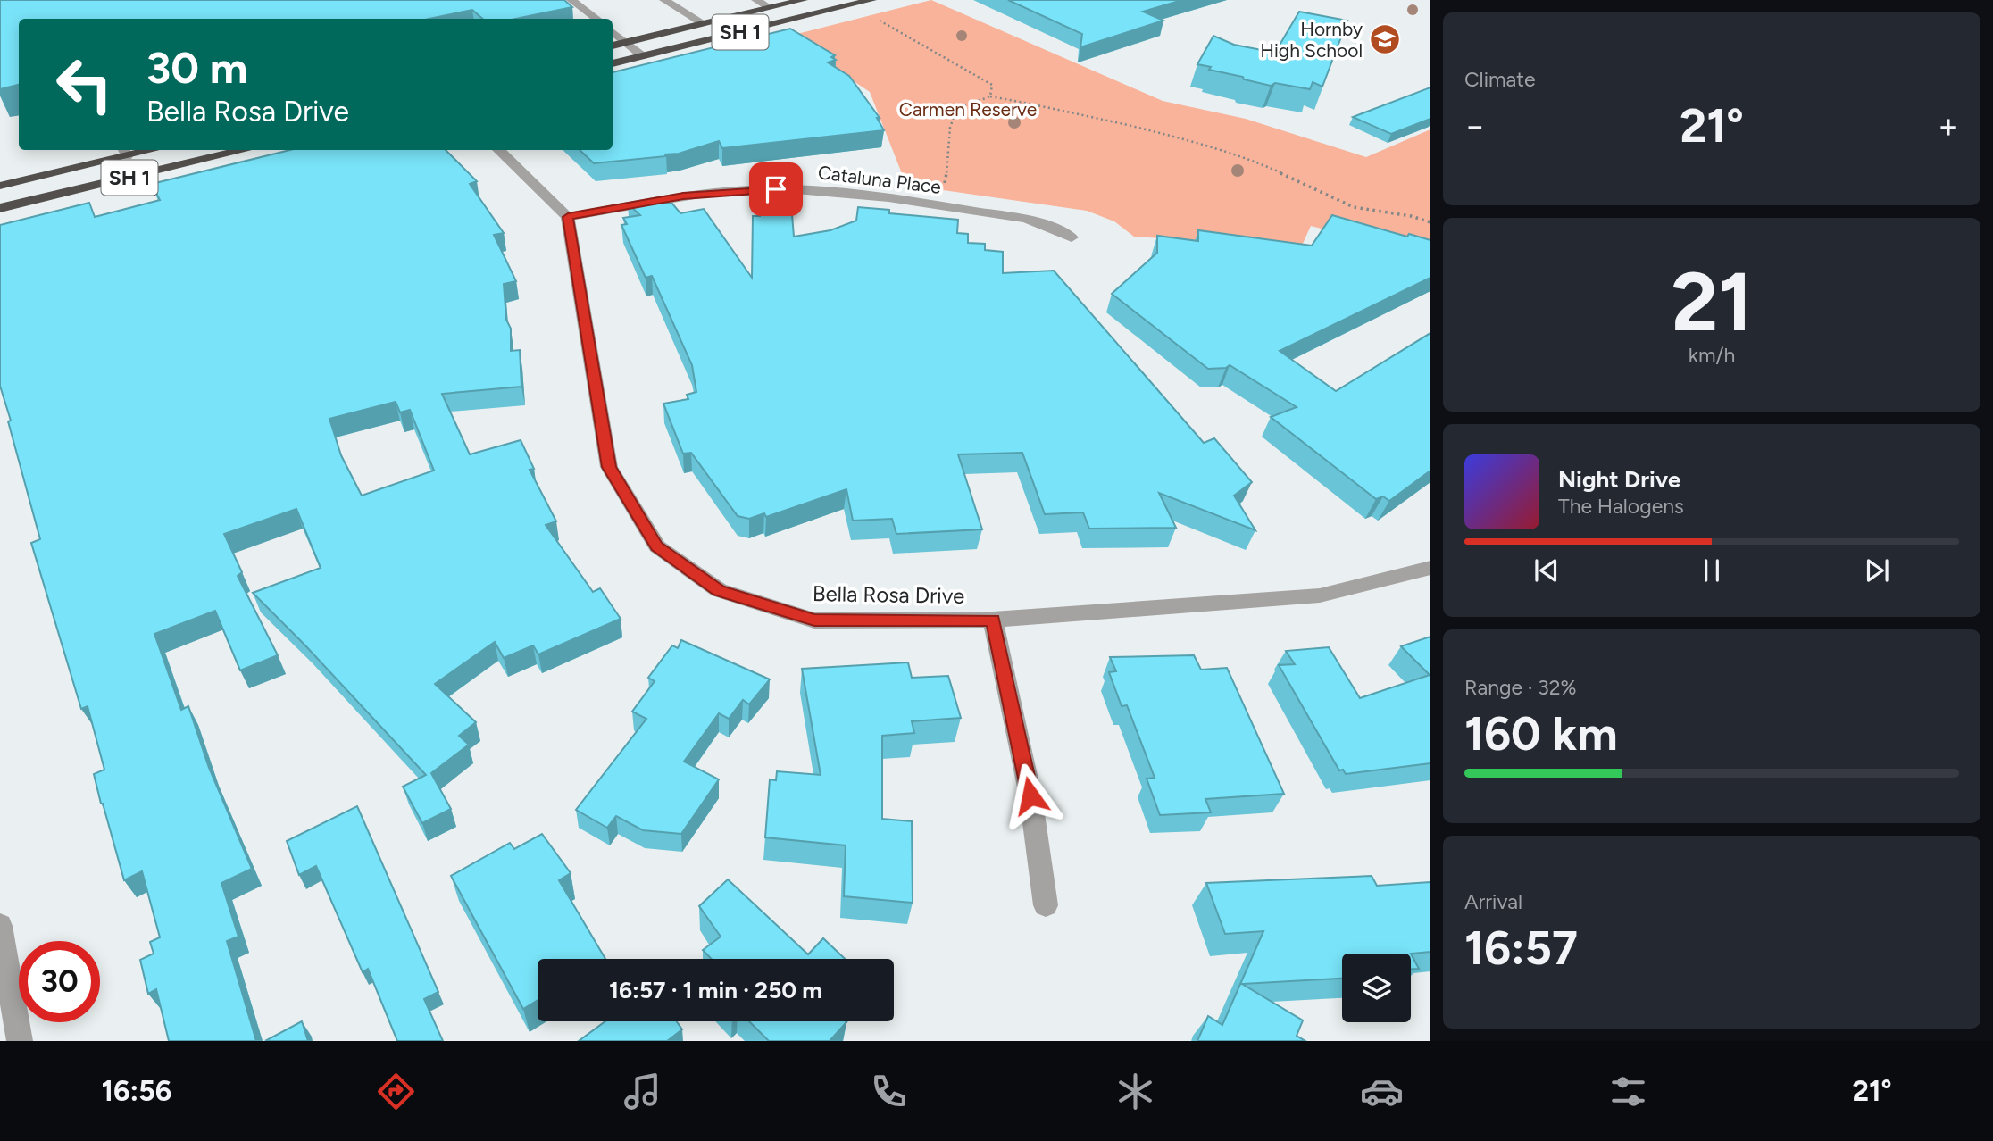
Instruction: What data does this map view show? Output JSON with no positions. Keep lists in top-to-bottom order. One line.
{"streets":{"highway":["SH 1"],"street":["Cataluna Place","Bella Rosa Drive"]},"crossings":[["Cataluna Place","Bella Rosa Drive"]],"parks":["Carmen Reserve"],"places":{"school or university":["Hornby High School"]},"page":{"tile":["Climate",["21","km/h"],["Range · 32%","160 km"],["Arrival","16:57"]],"turn":["30 m","Bella Rosa Drive"],"heat":["−","21°","+"],"song":["Night Drive","The Halogens"],"limit":"30","trip":"16:57 · 1 min · 250 m","tabs":["16:56","21°"]}}
